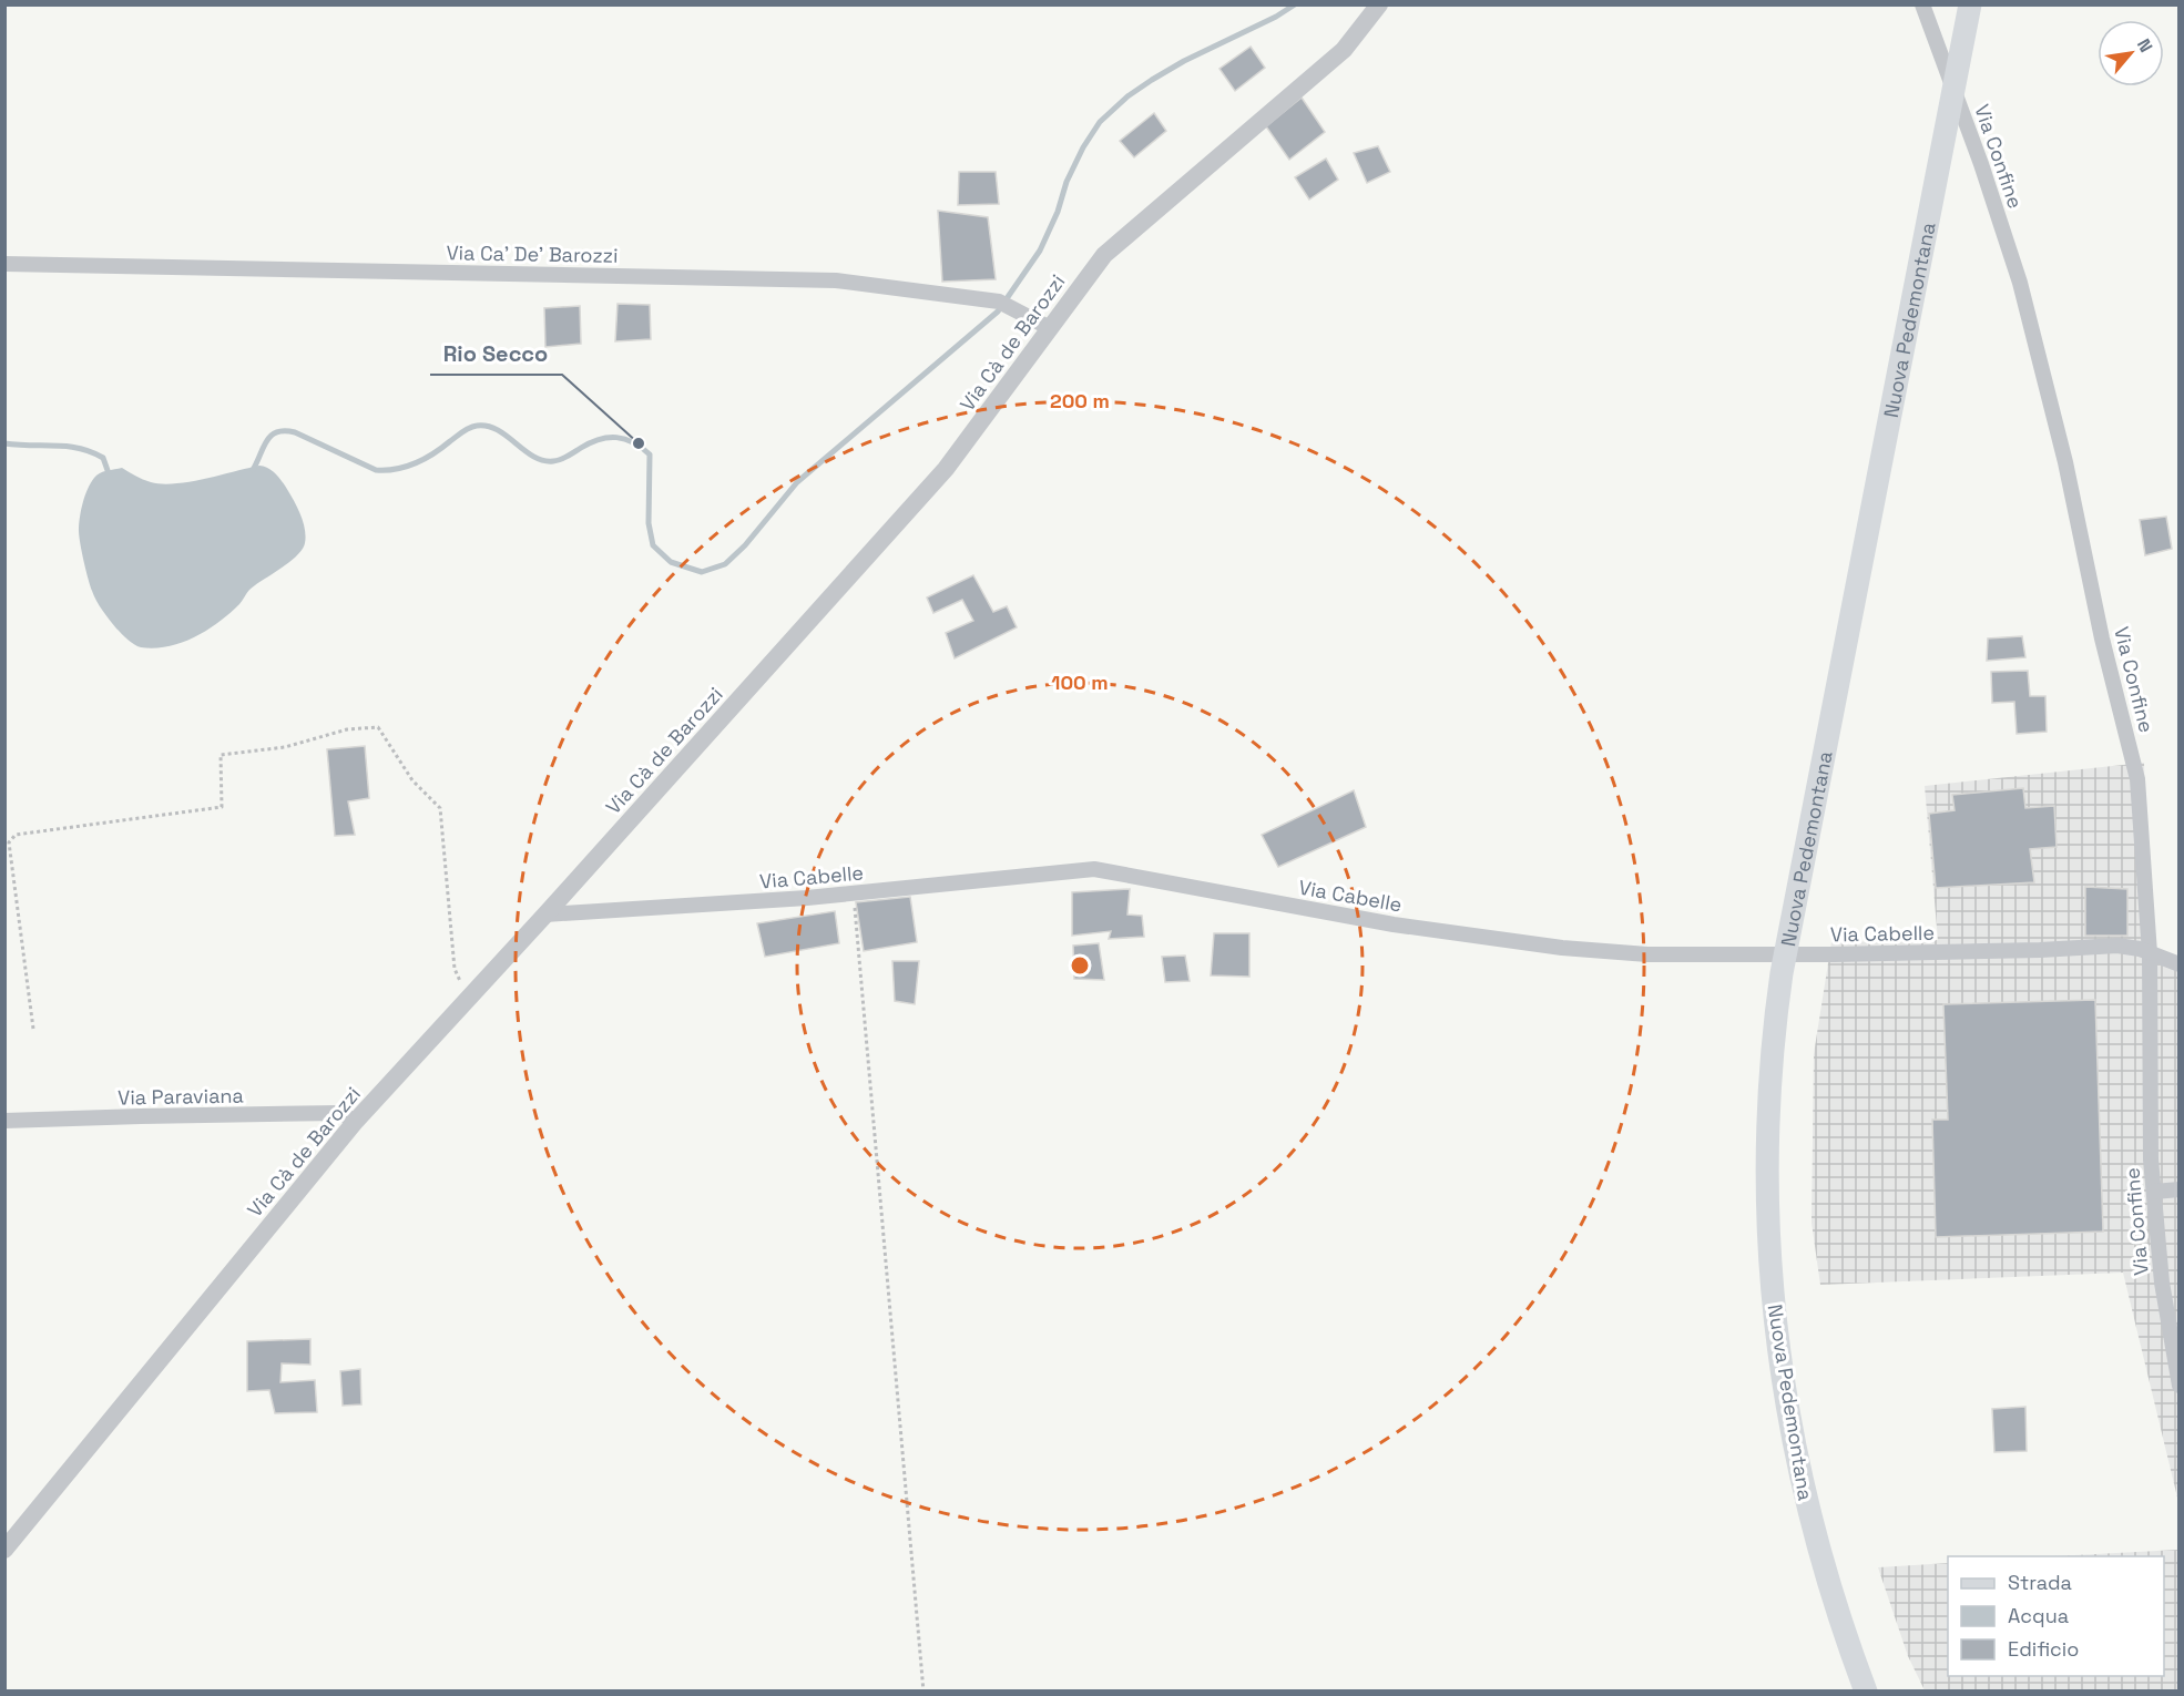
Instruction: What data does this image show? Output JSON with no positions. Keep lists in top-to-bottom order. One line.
{"streets":{"main road":["Nuova Pedemontana"],"street":["Via Confine","Via Ca' De' Barozzi","Via Cà de Barozzi","Via Cabelle","Via Paraviana"]},"crossings":[["Via Confine","Via Cabelle"],["Via Ca' De' Barozzi","Via Cà de Barozzi"],["Via Cà de Barozzi","Via Cabelle"],["Via Cà de Barozzi","Via Paraviana"]],"places":["Rio Secco"],"legend":["Strada","Acqua","Edificio"],"north":"top right","rings":["200 m","100 m"]}
